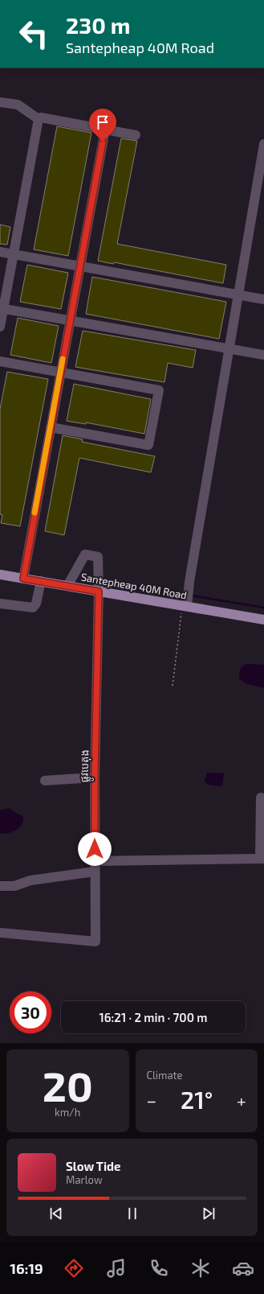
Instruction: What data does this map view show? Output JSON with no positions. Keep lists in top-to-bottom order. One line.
{"streets":{"main road":["Santepheap 40M Road"],"street":["ផ្លូវបេតុង"]},"crossings":[["Santepheap 40M Road","ផ្លូវបេតុង"]],"page":{"turn":["230 m","Santepheap 40M Road"],"limit":"30","trip":"16:21 · 2 min · 700 m","tile":[["20","km/h"],"Climate"],"heat":["−","21°","+"],"song":["Slow Tide","Marlow"],"tabs":"16:19"}}
